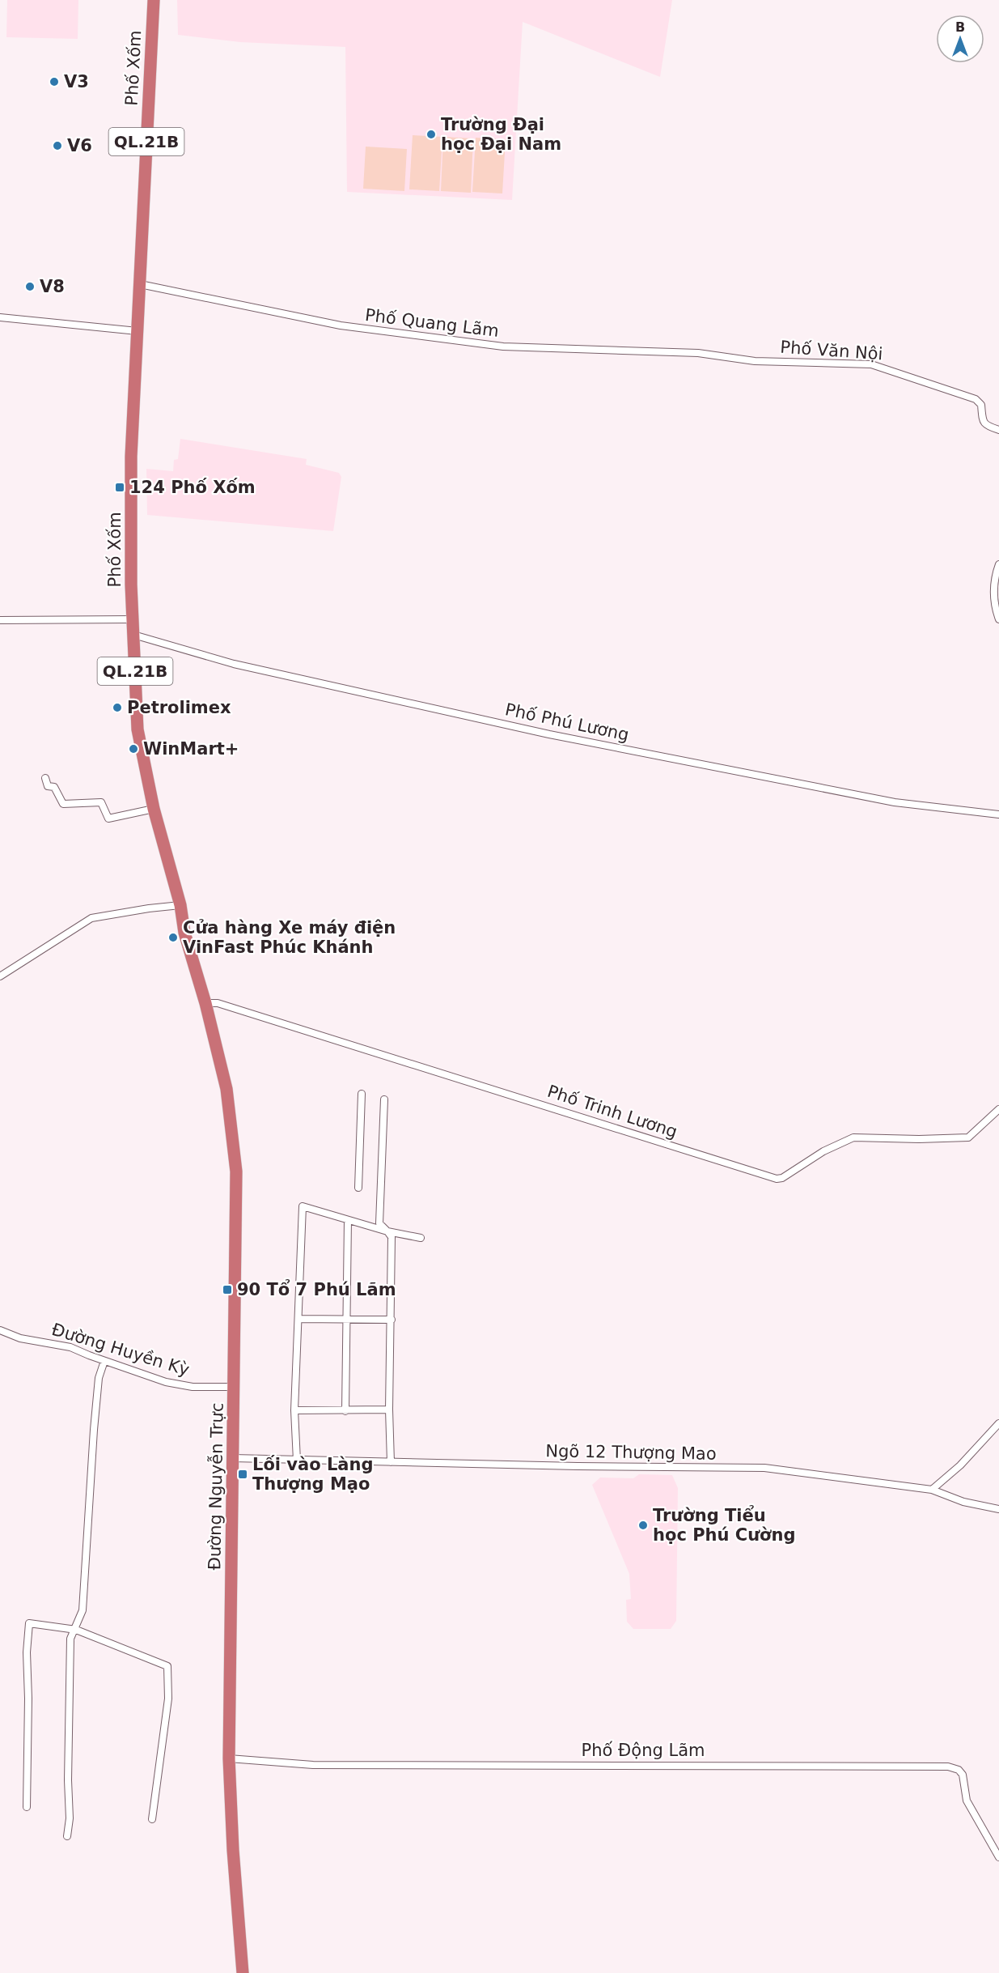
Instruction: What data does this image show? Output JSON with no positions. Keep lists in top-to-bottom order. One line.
{"streets":{"highway":["Phố Xốm","QL.21B","Đường Nguyễn Trực"],"street":["Phố Quang Lãm","Phố Văn Nội","Phố Phú Lương","Phố Trinh Lương","Đường Huyền Kỳ","Ngõ 12 Thượng Mao","Phố Động Lãm"]},"crossings":[["Phố Xốm","Phố Quang Lãm"],["Phố Xốm","Phố Phú Lương"],["Phố Xốm","Phố Trinh Lương"],["Phố Xốm","Đường Nguyễn Trực"],["Phố Quang Lãm","Phố Văn Nội"],["Phố Trinh Lương","Đường Nguyễn Trực"],["Đường Huyền Kỳ","Đường Nguyễn Trực"],["Ngõ 12 Thượng Mao","Đường Nguyễn Trực"],["Đường Nguyễn Trực","Phố Động Lãm"]],"places":{"other":["V3","Trường Đại học Đại Nam","V6","V8","Petrolimex","WinMart+","Cửa hàng Xe máy điện VinFast Phúc Khánh","Trường Tiểu học Phú Cường"],"transit":["124 Phố Xốm","90 Tổ 7 Phú Lãm","Lối vào Làng Thượng Mạo"]},"north":"top"}
